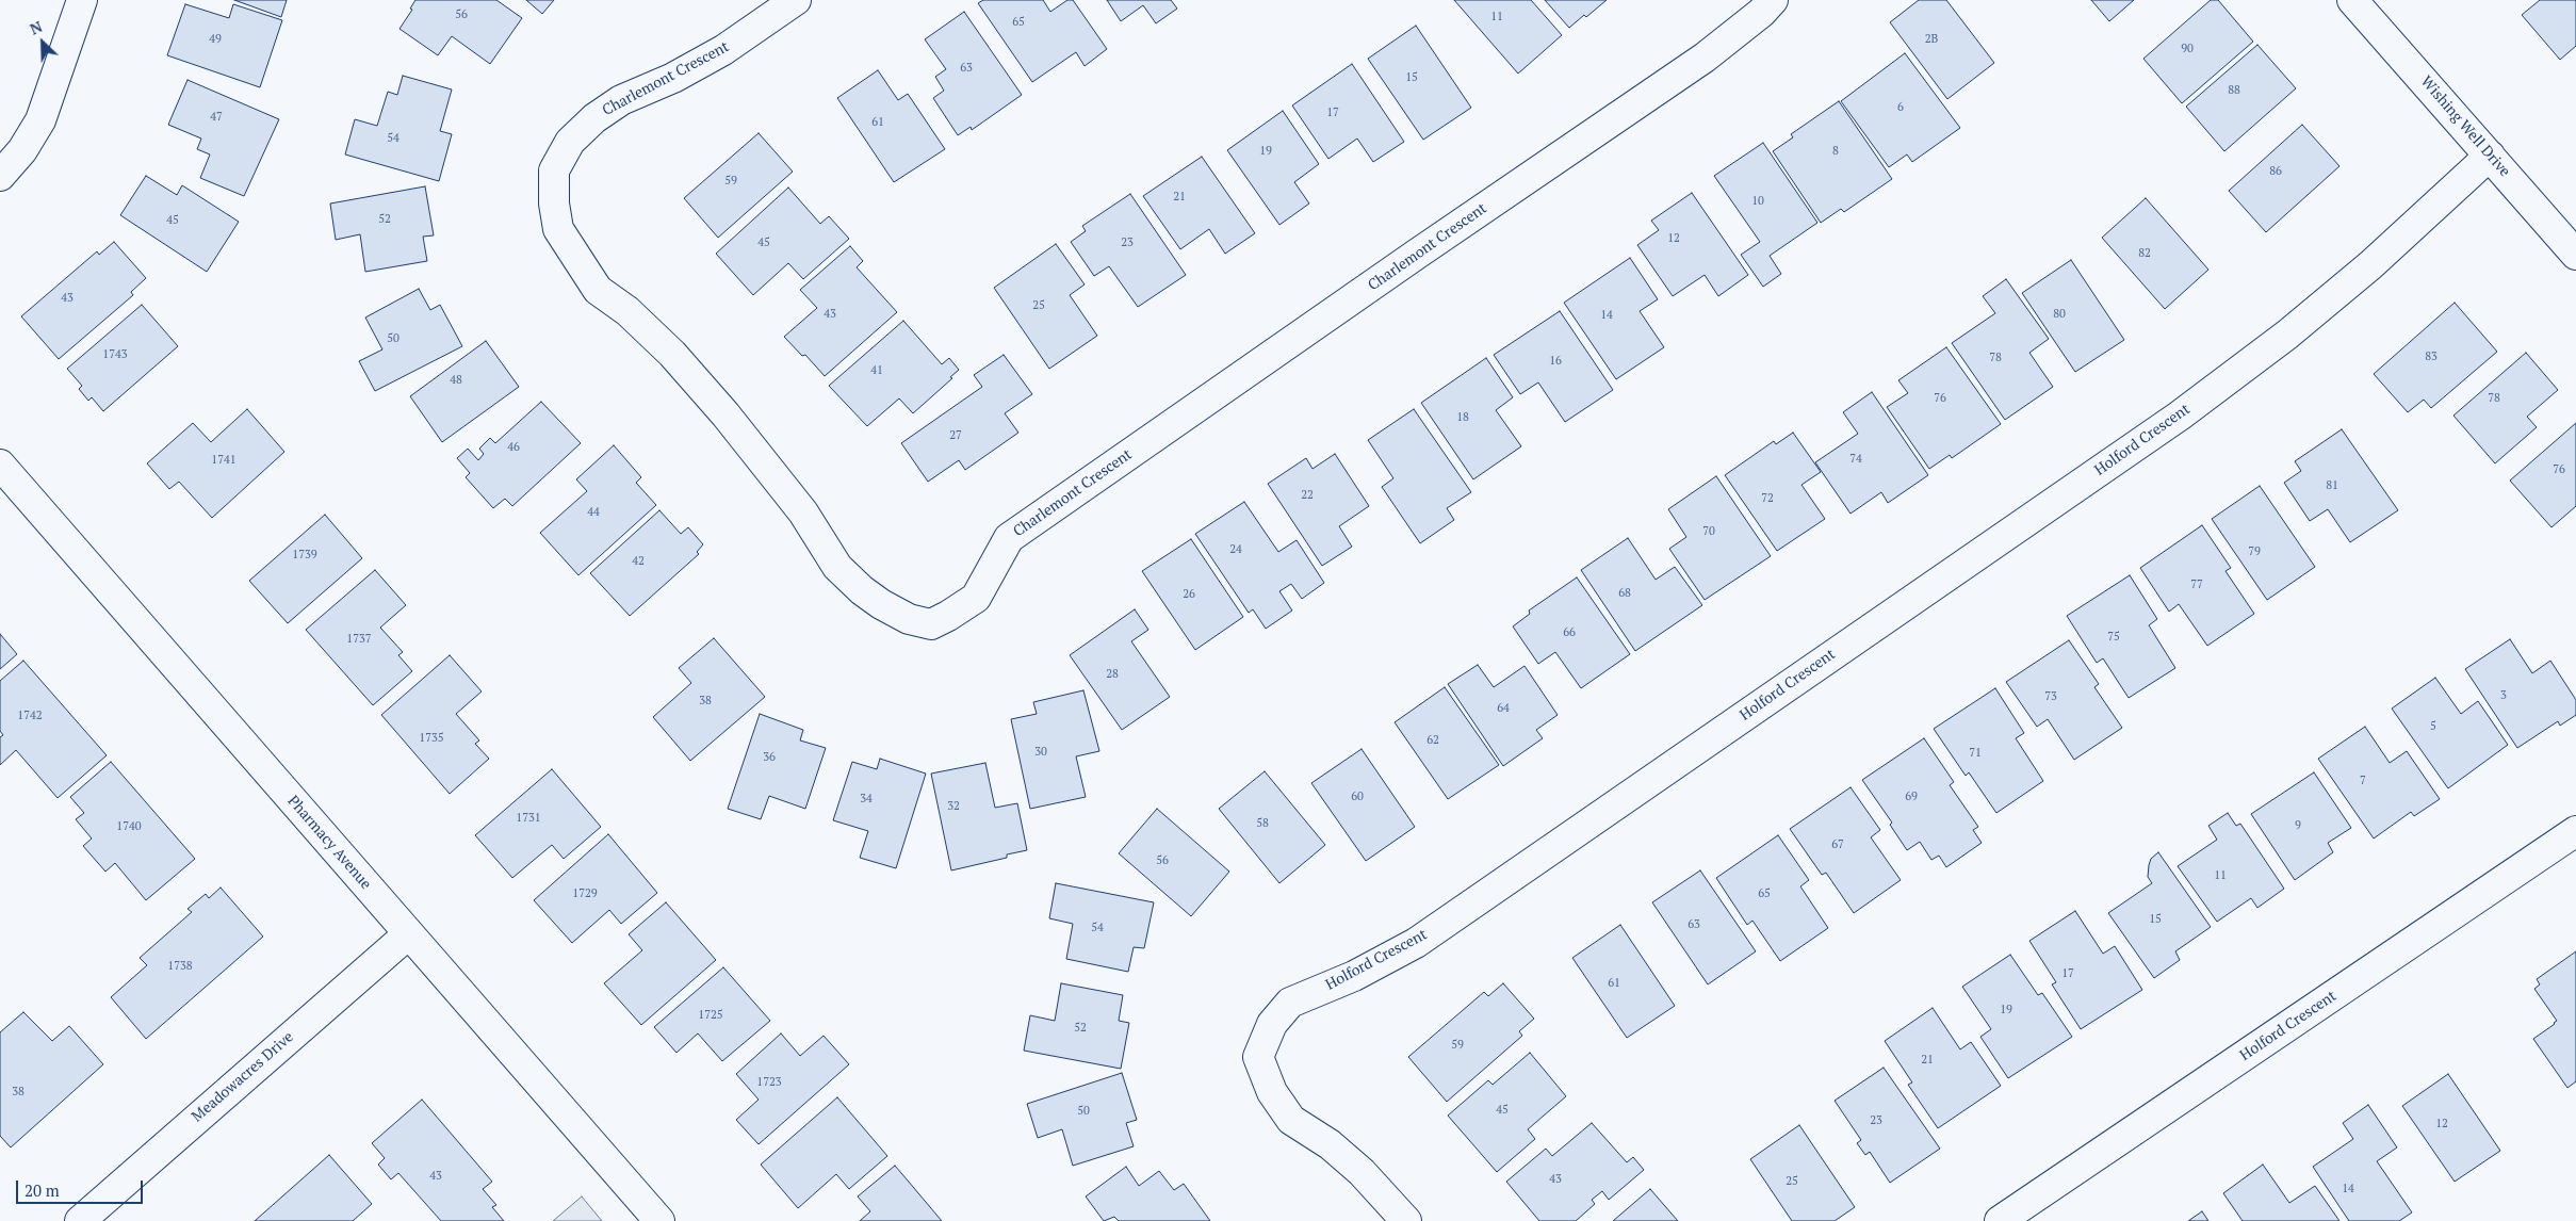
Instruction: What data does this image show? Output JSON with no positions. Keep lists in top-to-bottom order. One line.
{"streets":{"street":["Charlemont Crescent","Wishing Well Drive","Holford Crescent","Pharmacy Avenue","Meadowacres Drive"]},"crossings":[["Wishing Well Drive","Holford Crescent"],["Pharmacy Avenue","Meadowacres Drive"]],"house_numbers":["56","11","65","49","2B","90","63","15","88","6","17","47","61","54","19","8","86","59","21","10","52","45","12","45","23","82","43","25","43","80","14","50","1743","83","78","16","41","48","76","78","18","27","46","74","1741","76","81","22","72","44","70","24","79","1739","42","77","68","26","66","75","1737","28","3","73","38","64","1742","5","1735","62","30","71","36","7","60","69","34","32","1731","58","9","1740","67","56","11","1729","65","15","63","54","1738","17","61","19","1725","52","59","21","1723","38","45","50","23","12","43","43","25","14"],"scale_bar":"20 m","north":"top left"}
